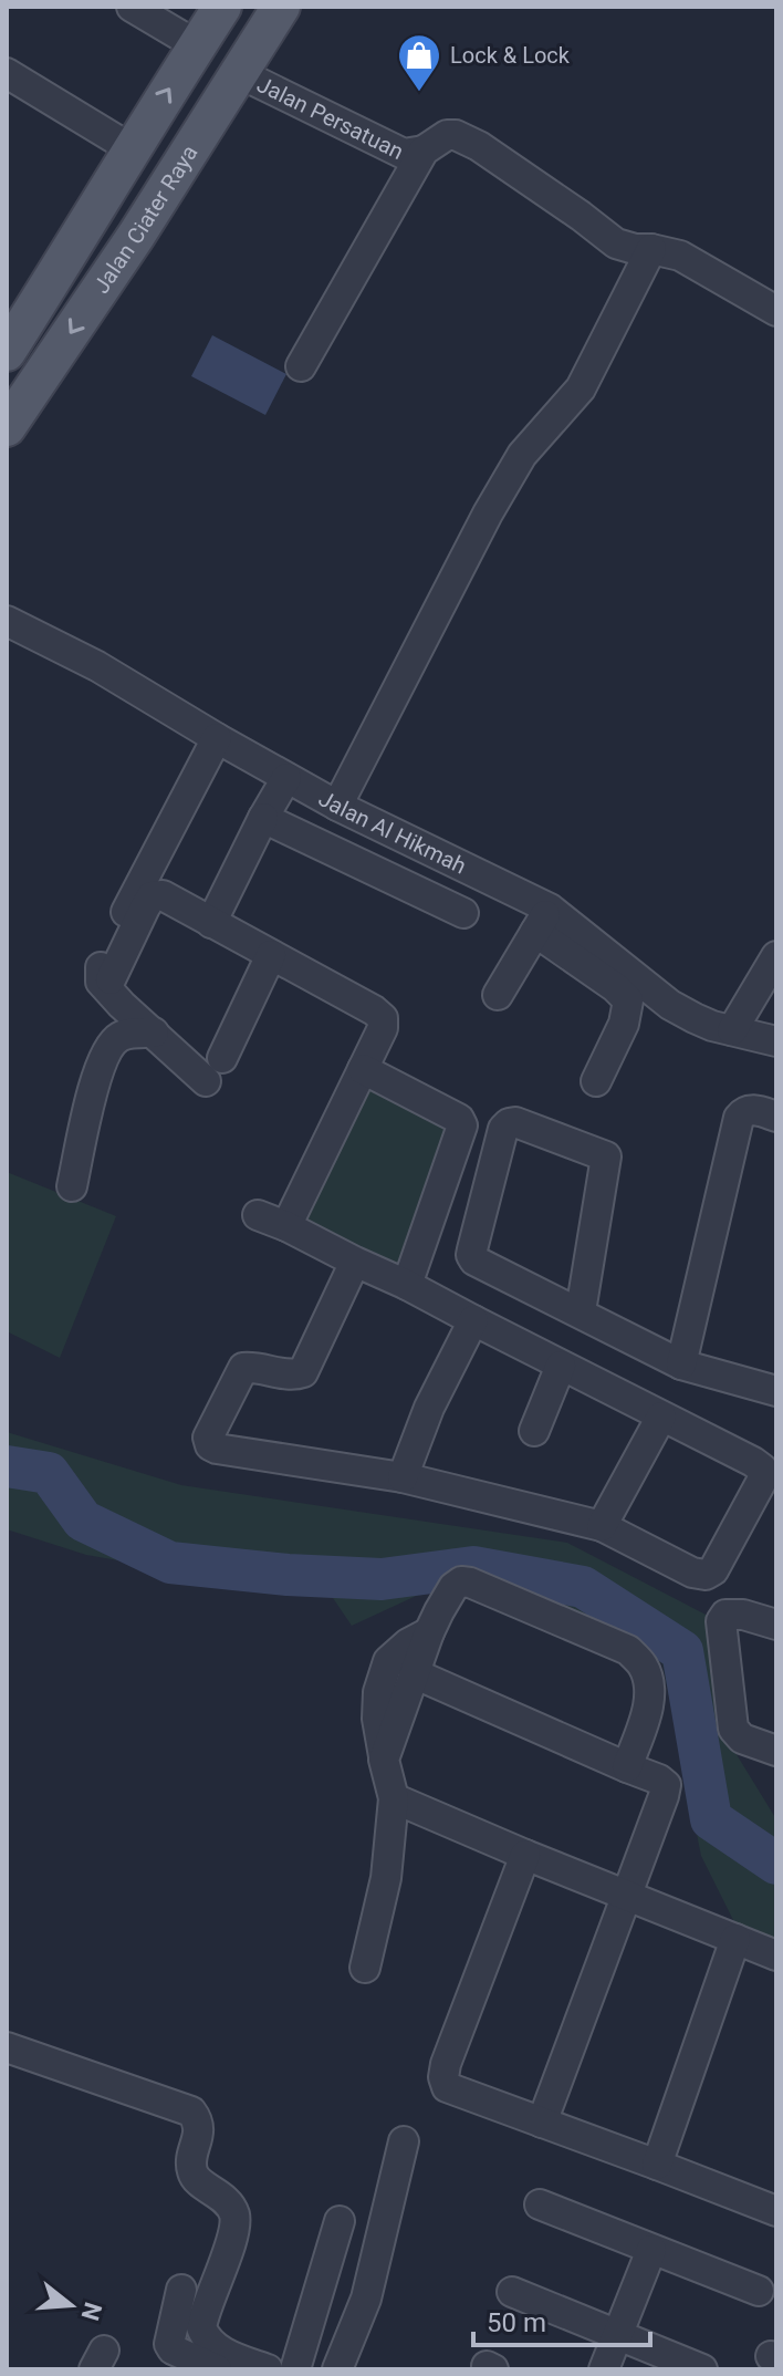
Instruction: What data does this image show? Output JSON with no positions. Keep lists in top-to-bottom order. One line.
{"streets":{"main road":["Jalan Ciater Raya"],"street":["Jalan Persatuan","Jalan Al Hikmah"]},"crossings":[["Jalan Persatuan","Jalan Ciater Raya"]],"places":{"shop":["Lock & Lock"]},"scale_bar":"50 m","north":"right"}
